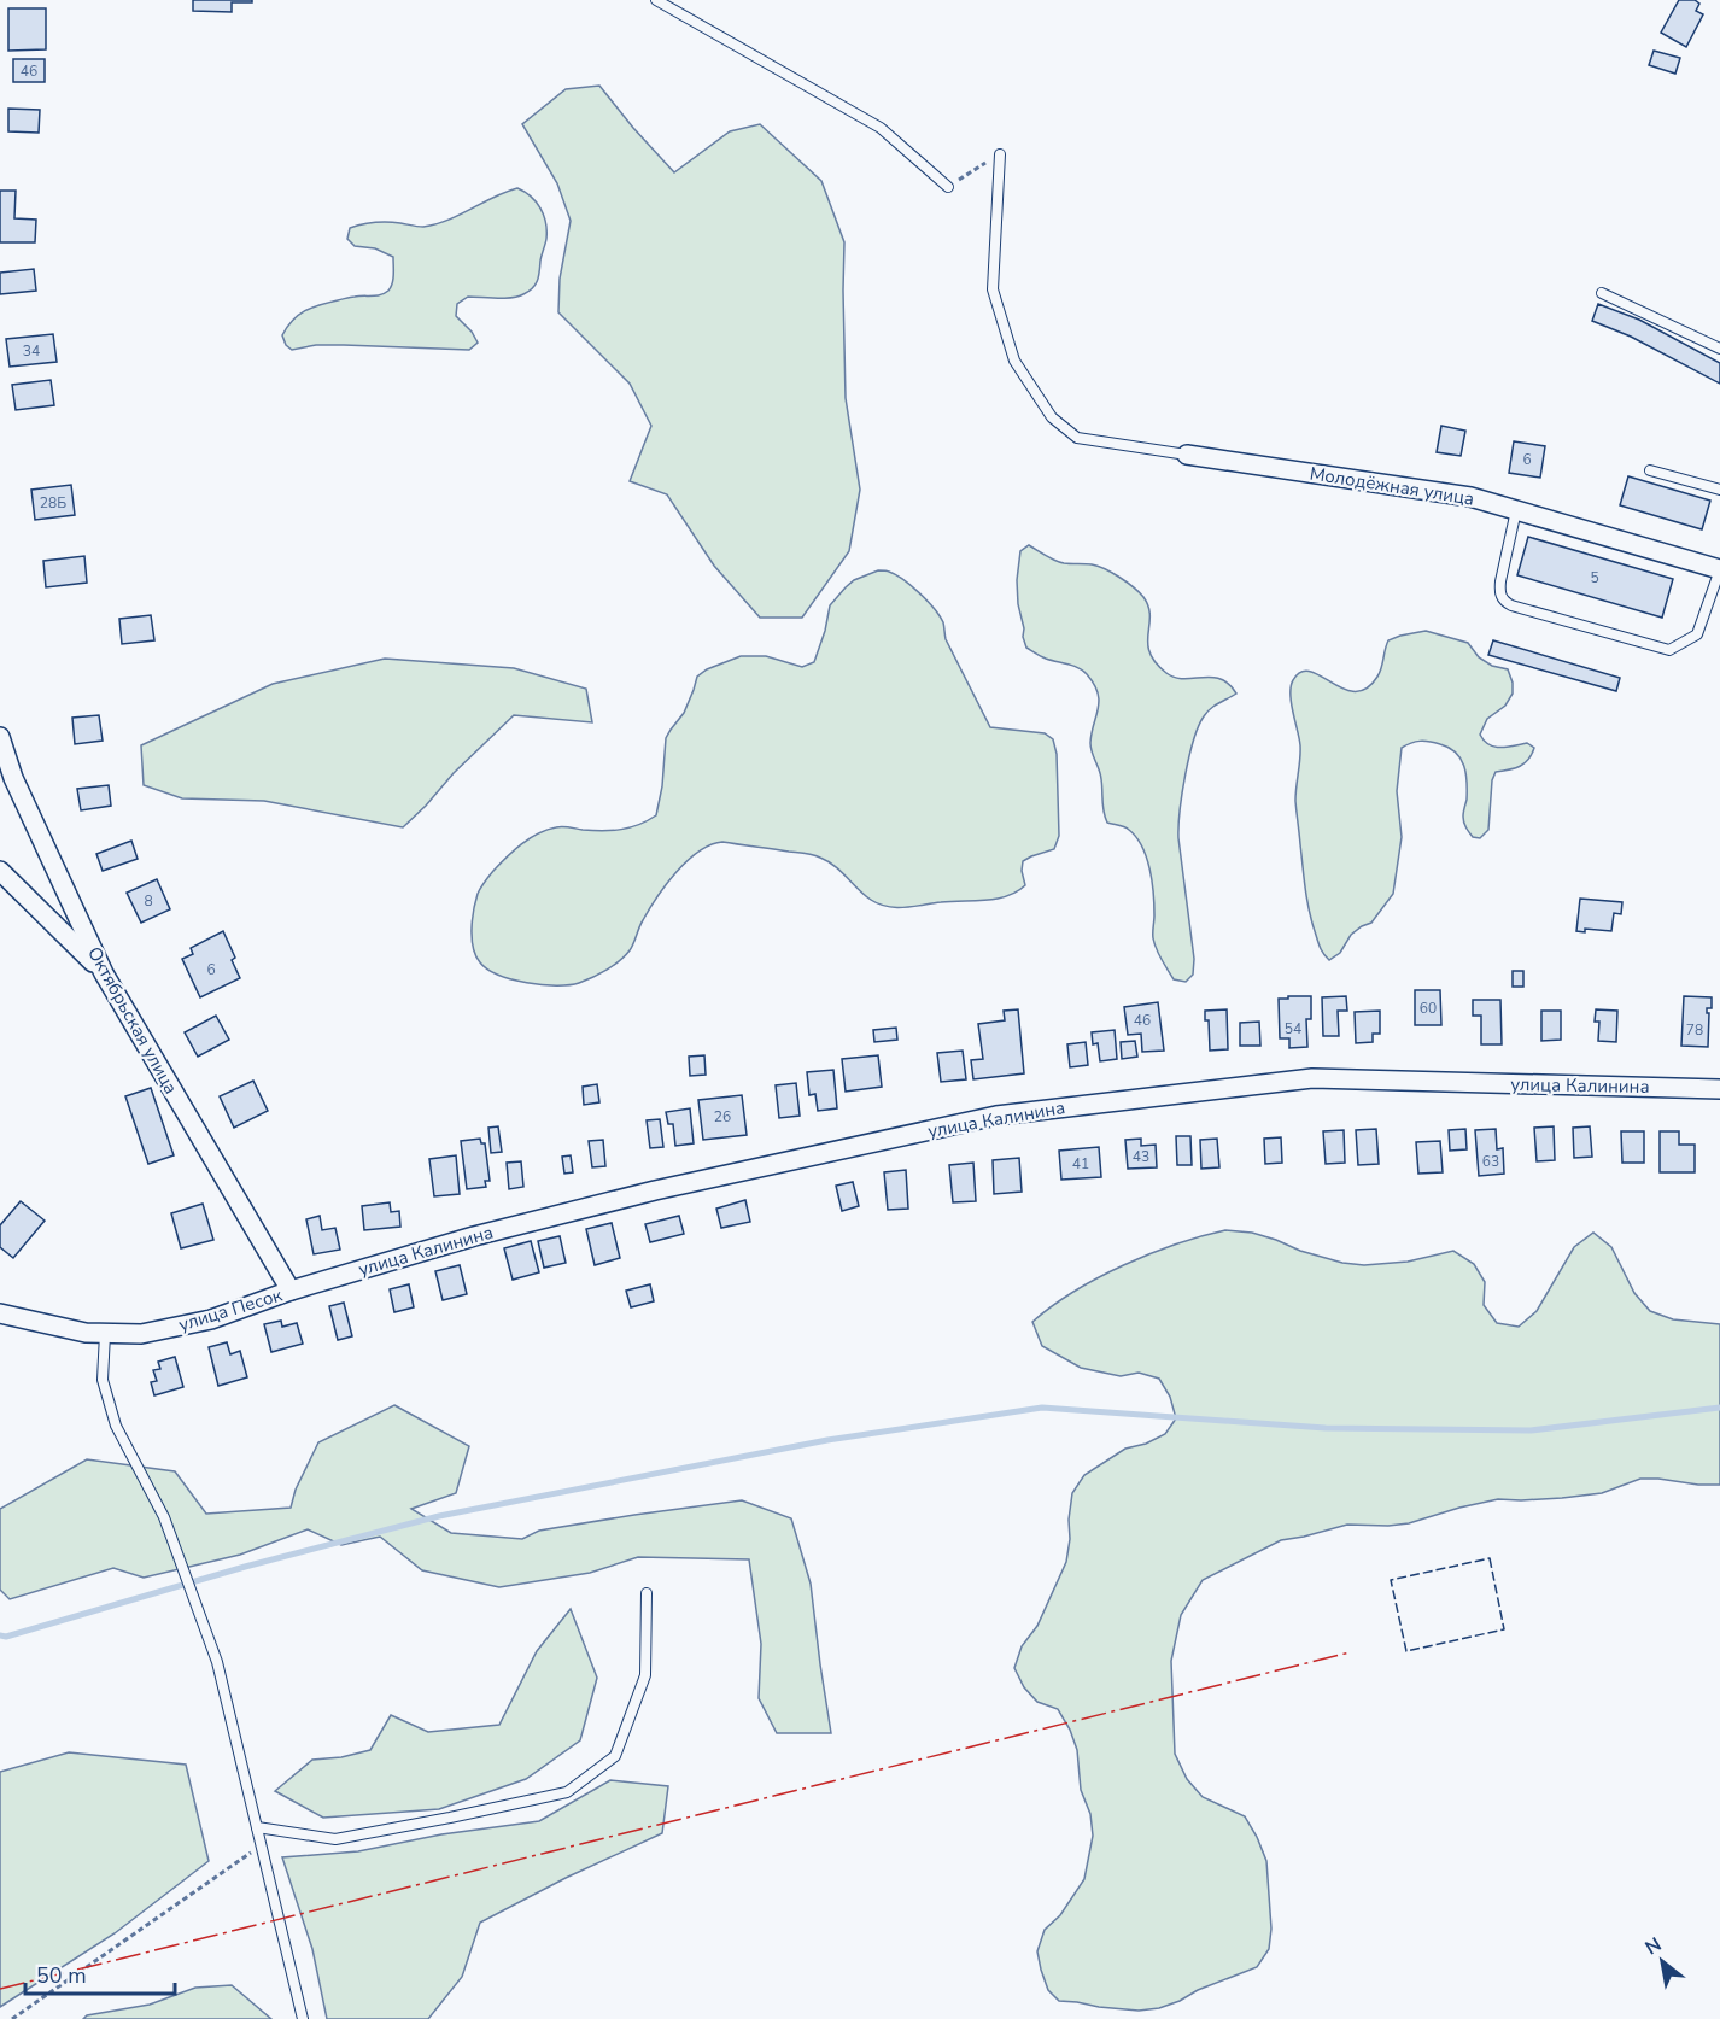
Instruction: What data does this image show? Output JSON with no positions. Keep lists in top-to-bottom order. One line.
{"streets":{"street":["Молодёжная улица","Октябрьская улица","улица Калинина","улица Песок"]},"crossings":[["Октябрьская улица","улица Калинина"],["Октябрьская улица","улица Песок"],["улица Калинина","улица Песок"]],"house_numbers":["46","34","6","28Б","5","8","6","60","46","54","78","26","43","63","41"],"scale_bar":"50 m","north":"top left"}
